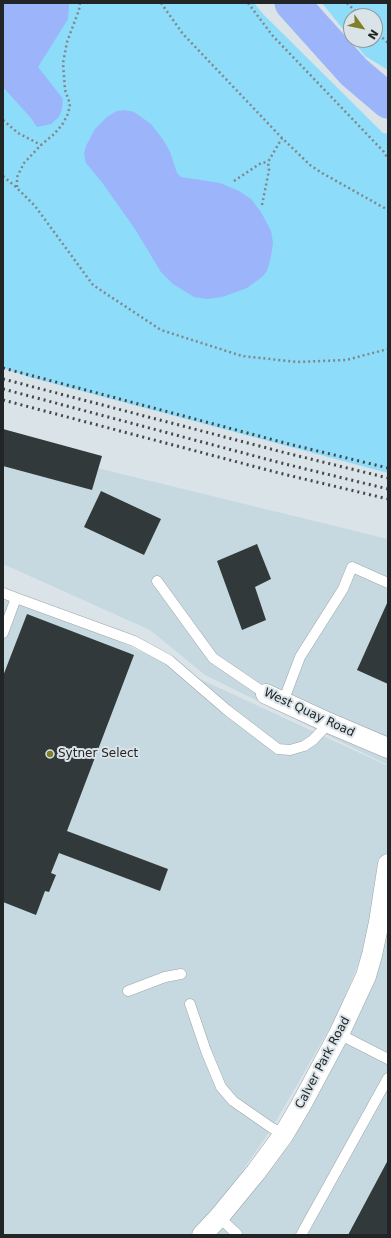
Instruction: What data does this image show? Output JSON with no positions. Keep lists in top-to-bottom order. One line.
{"streets":{"street":["West Quay Road","Calver Park Road"]},"places":["Sytner Select"],"north":"bottom right"}
